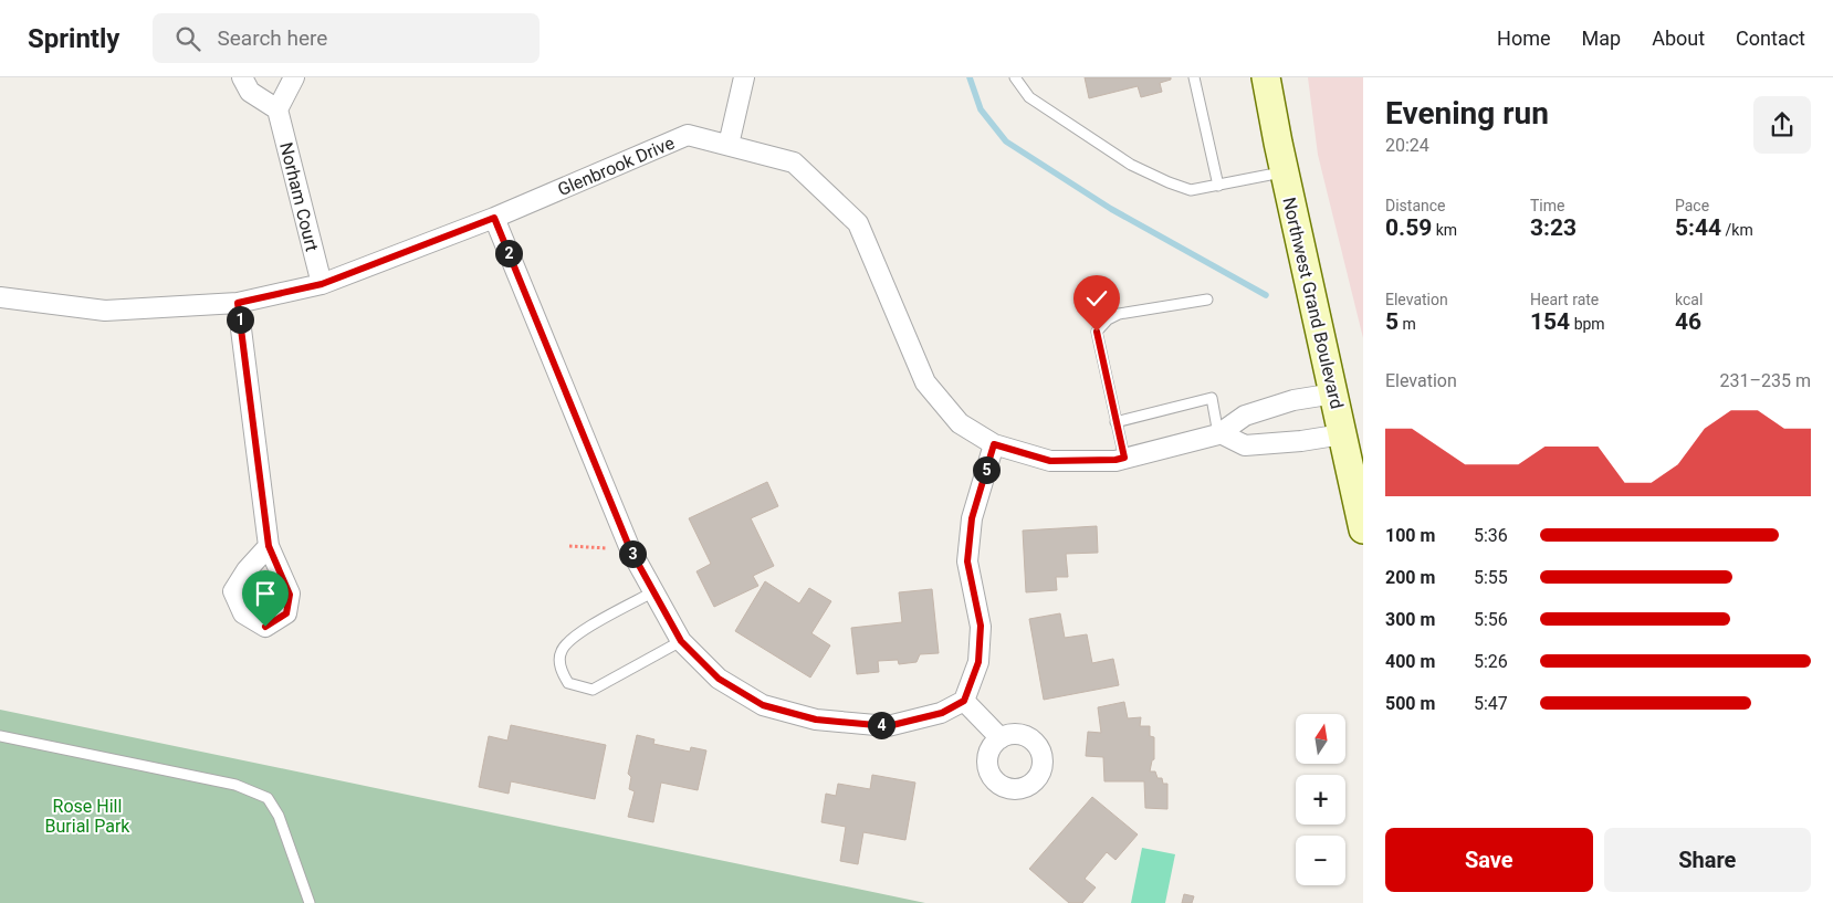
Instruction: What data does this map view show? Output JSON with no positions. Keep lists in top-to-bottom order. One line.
{"streets":{"main road":["Northwest Grand Boulevard"],"street":["Glenbrook Drive","Norham Court"]},"crossings":[["Glenbrook Drive","Norham Court"],["Glenbrook Drive","Northwest Grand Boulevard"]],"parks":["Rose Hill Burial Park"],"north":"top","page":{"header":"Sprintly","search":"Search here","nav":["Home","Map","About","Contact"],"heading":["Evening run","20:24"],"stats":[["Distance","0.59 km"],["Time","3:23"],["Pace","5:44 /km"],["Elevation","5 m"],["Heart rate","154 bpm"],["kcal","46"]],"pins":["2","1","5","3","4"],"chart":["Elevation","231–235 m"],"list":[{"name":"100 m","note":"5:36"},{"name":"200 m","note":"5:55"},{"name":"300 m","note":"5:56"},{"name":"400 m","note":"5:26"},{"name":"500 m","note":"5:47"}],"map_buttons":["+","−"],"buttons":["Save","Share"]}}
